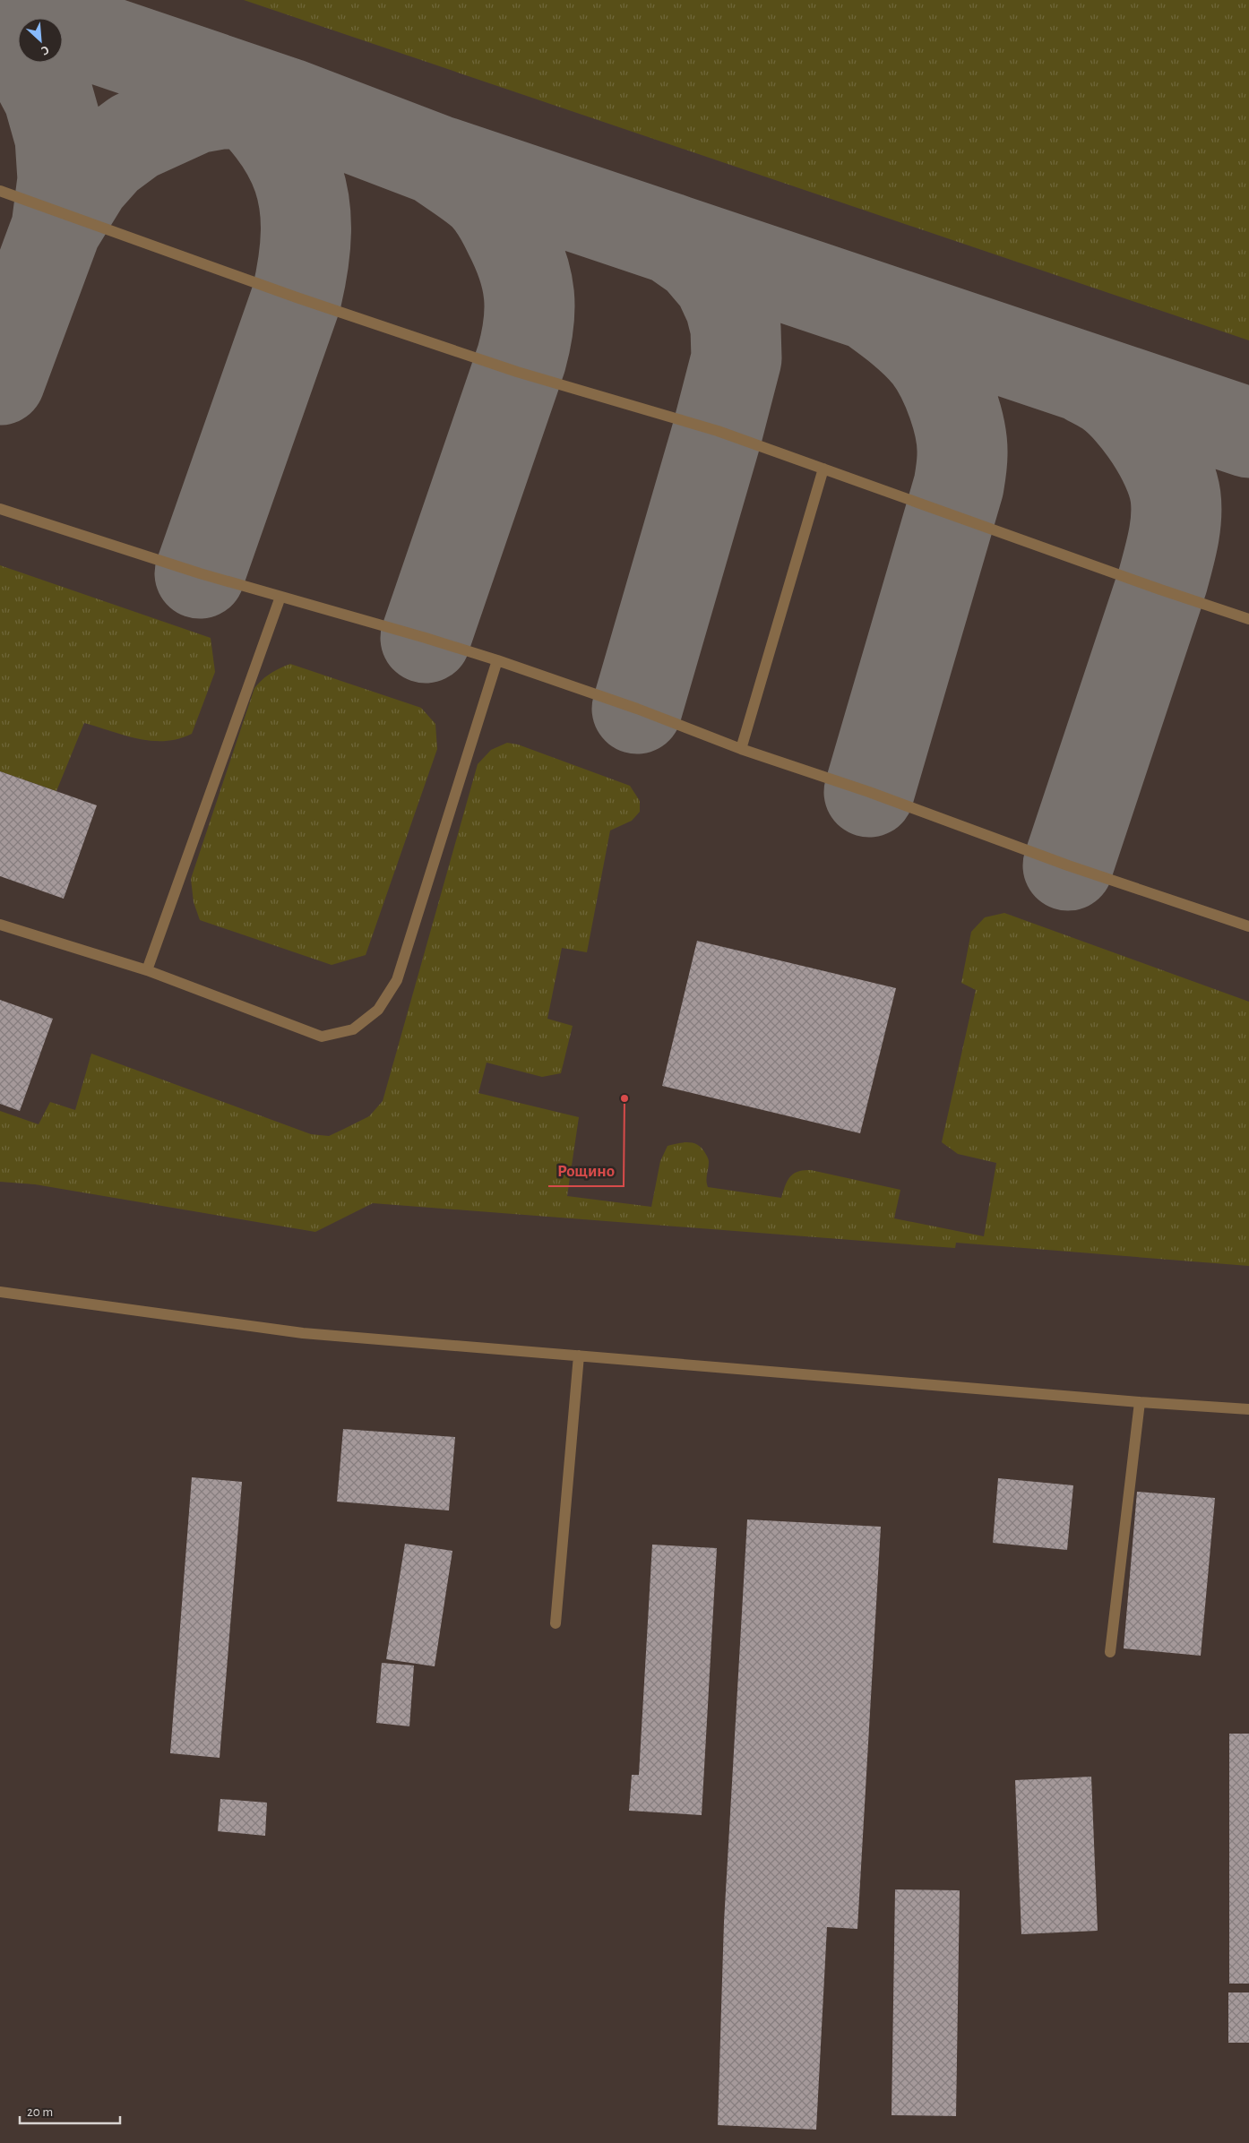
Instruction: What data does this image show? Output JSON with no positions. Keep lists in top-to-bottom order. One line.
{"places":["Рощино"],"scale_bar":"20 m","north":"bottom right"}
